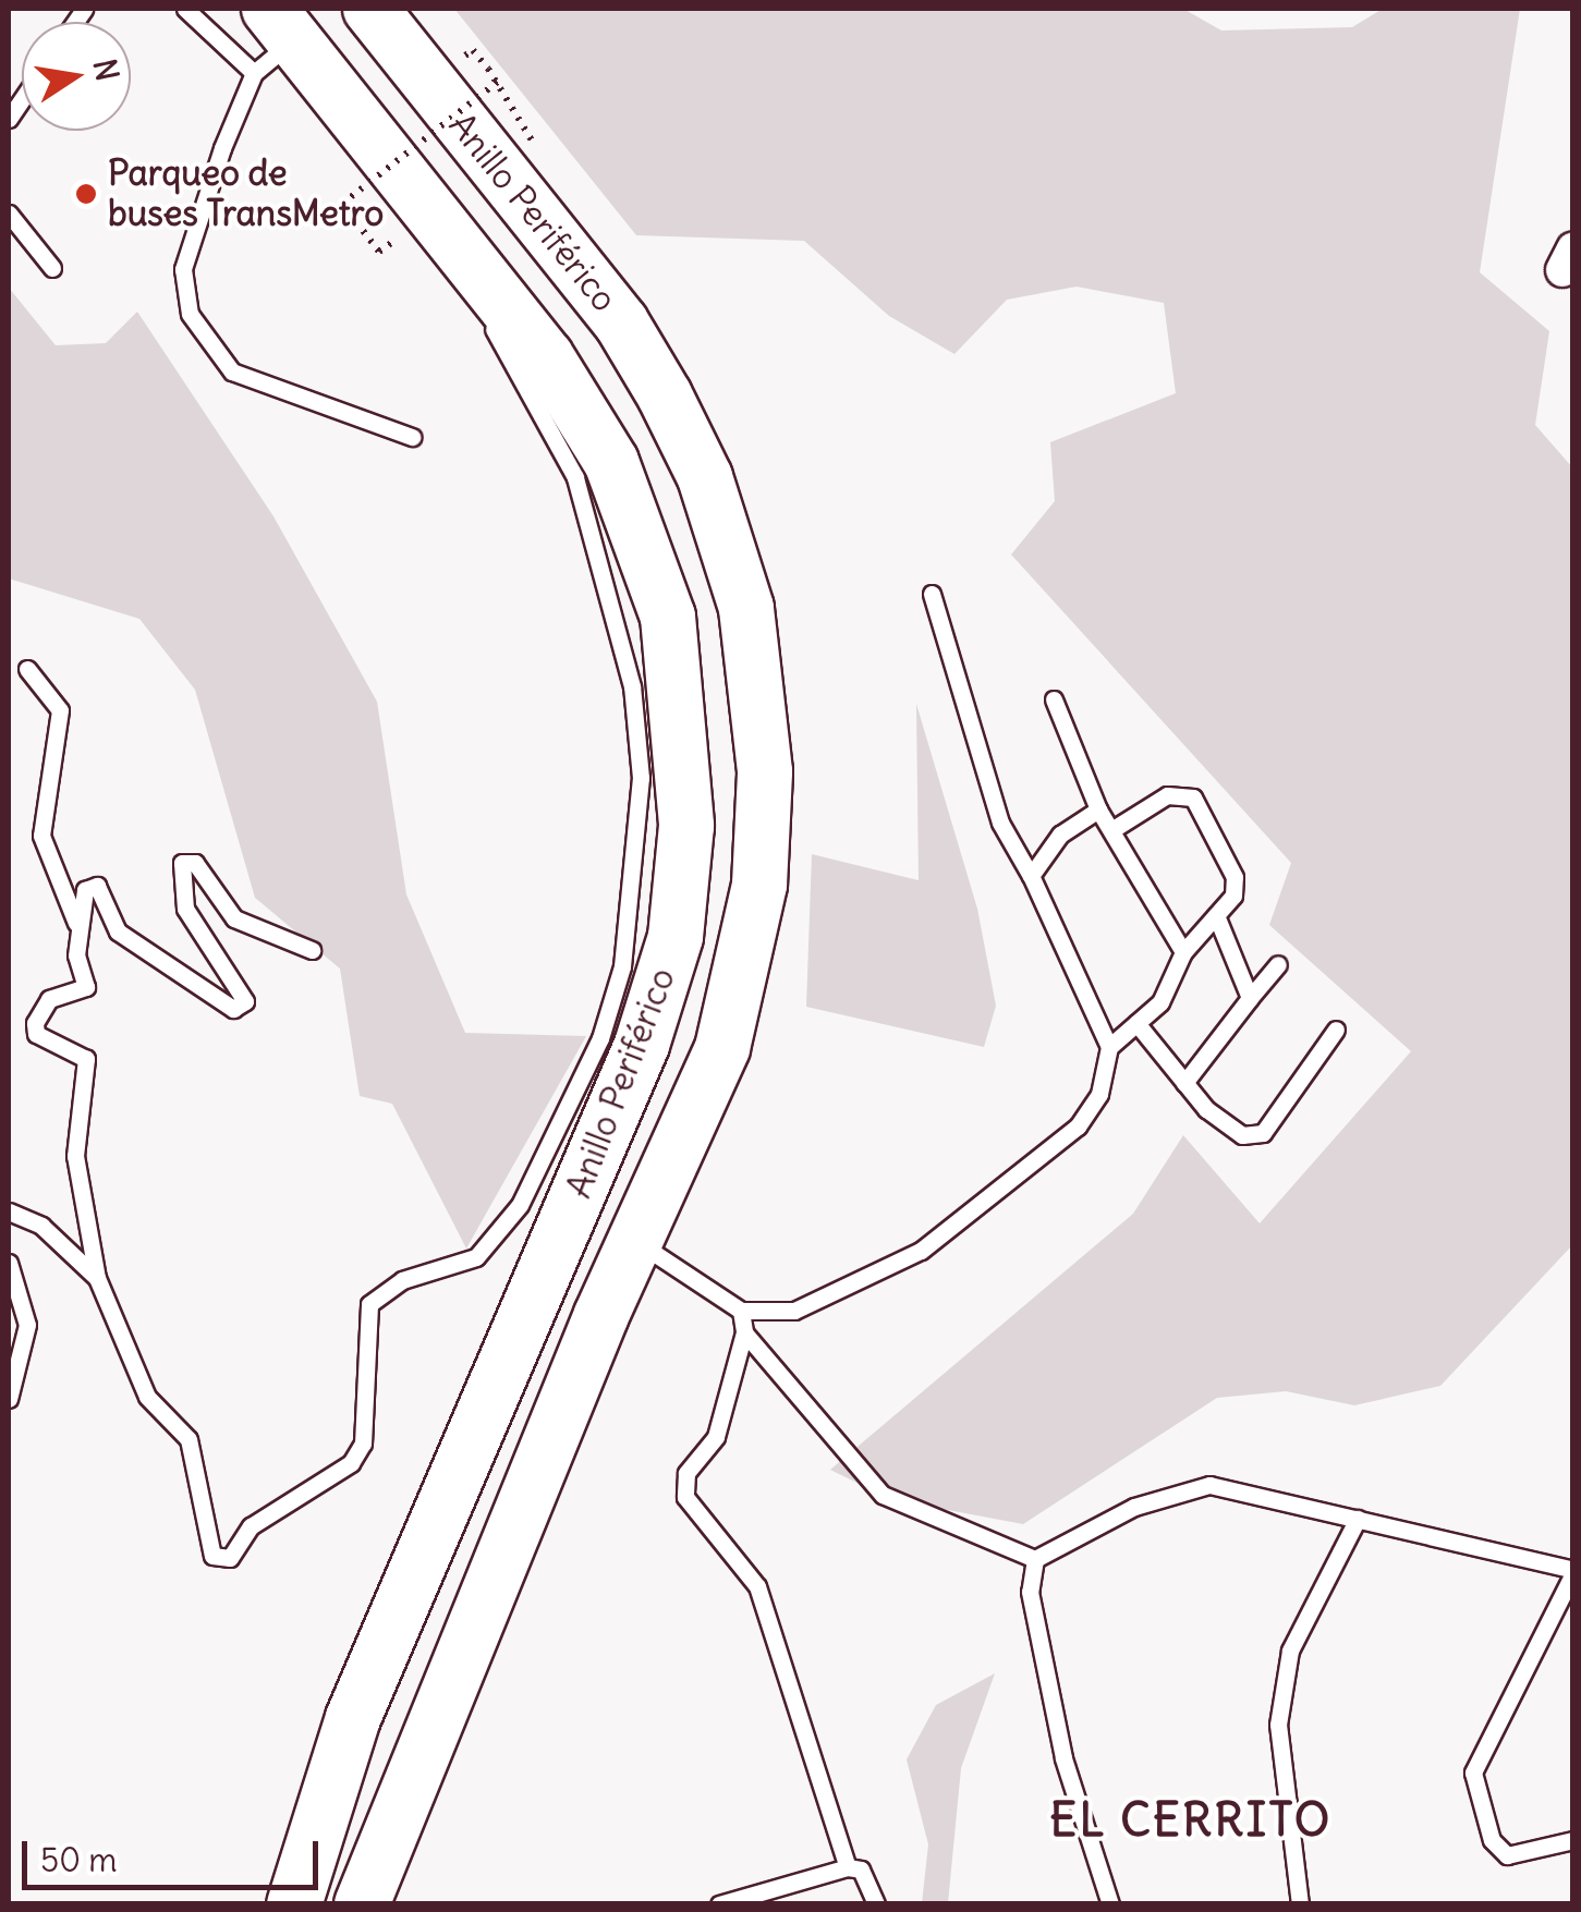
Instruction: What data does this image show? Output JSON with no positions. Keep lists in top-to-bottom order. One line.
{"streets":{"highway":["Anillo Periférico"]},"districts":["EL CERRITO"],"places":["Parqueo de buses TransMetro"],"scale_bar":"50 m","north":"right"}
